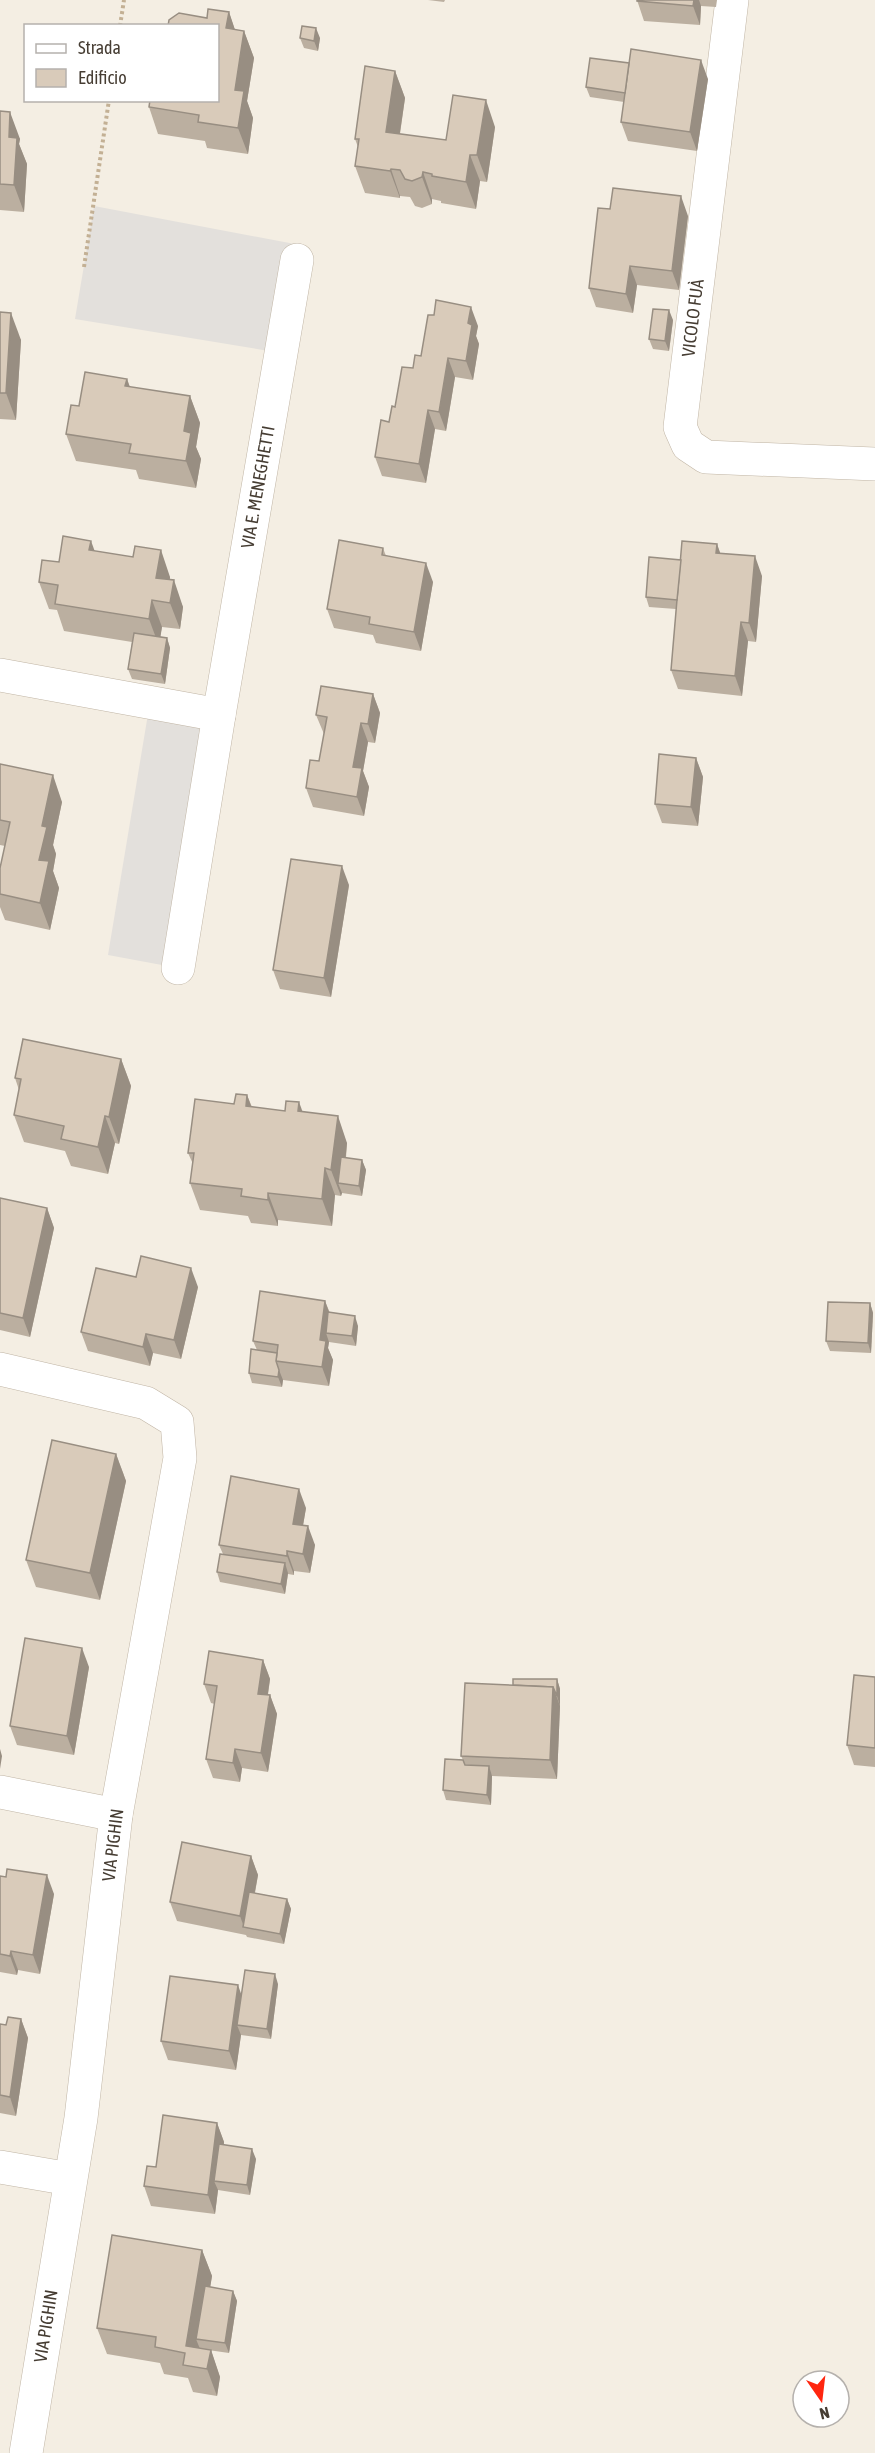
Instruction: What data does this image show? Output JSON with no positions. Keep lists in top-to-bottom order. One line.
{"streets":{"street":["VICOLO FUÀ","VIA E. MENEGHETTI","VIA PIGHIN"]},"legend":["Strada","Edificio"],"north":"bottom"}
